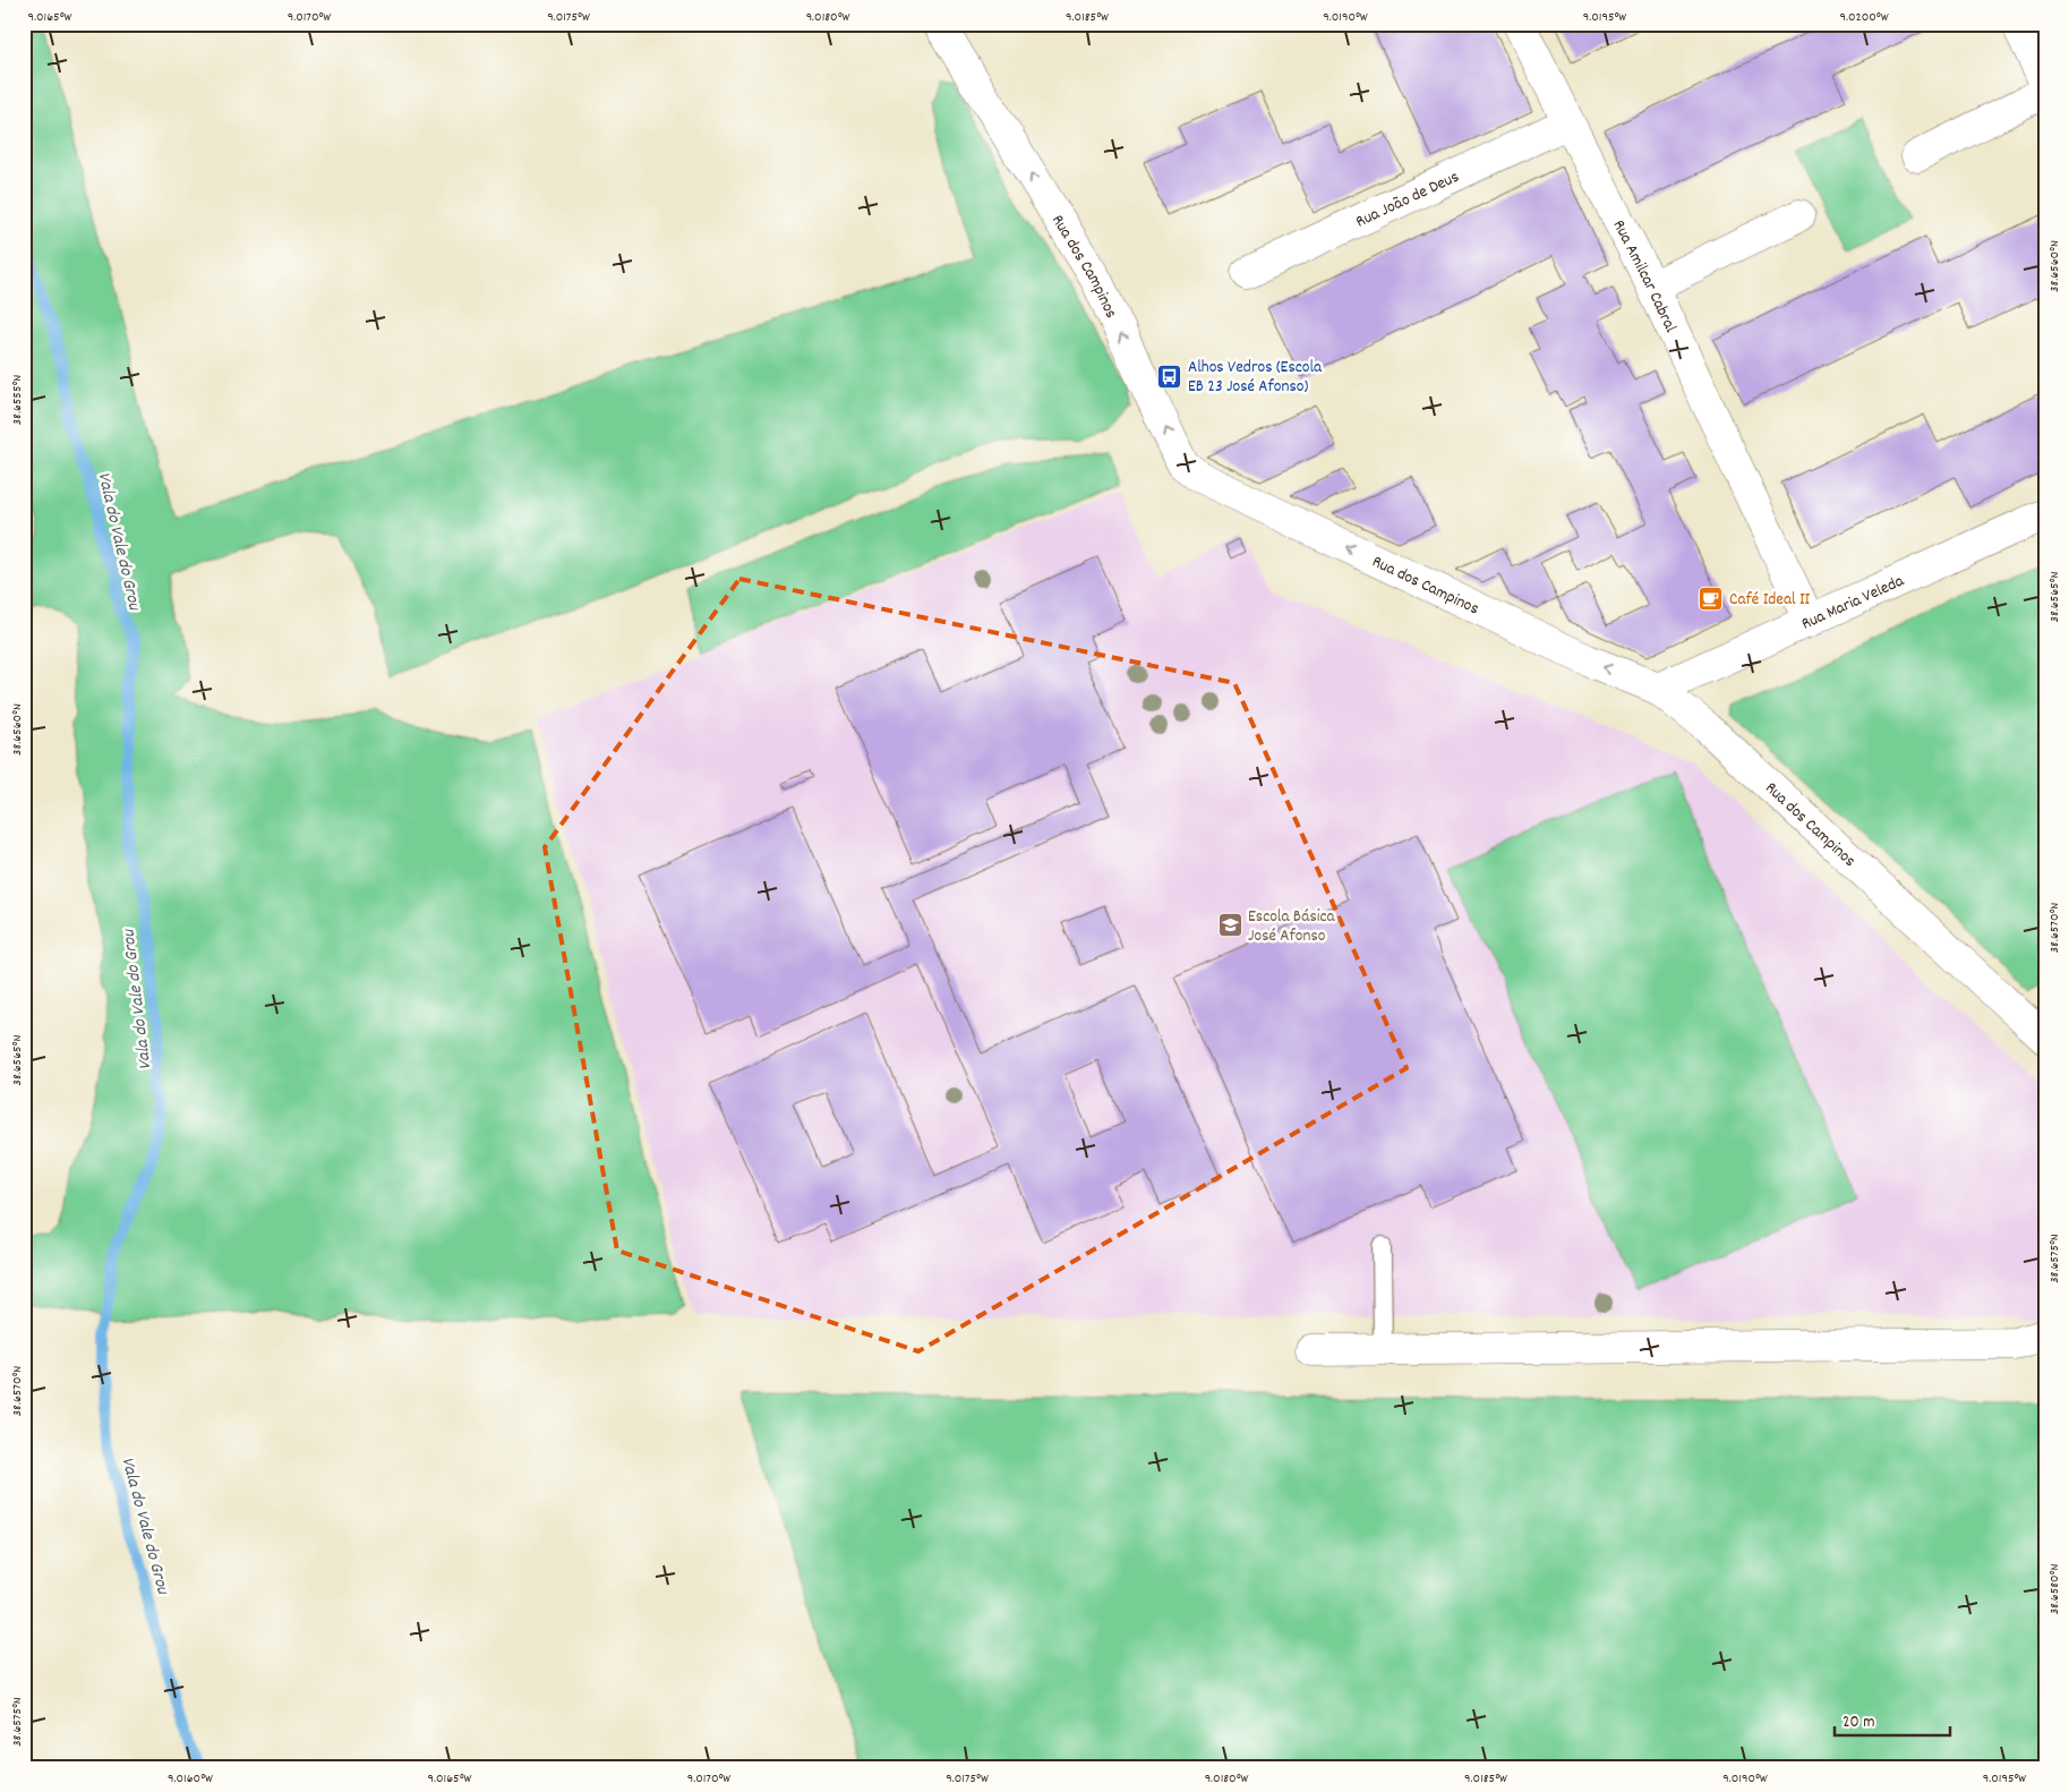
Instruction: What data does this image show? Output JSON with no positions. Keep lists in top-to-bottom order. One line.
{"streets":{"street":["Rua João de Deus","Rua dos Campinos","Rua Amilcar Cabral","Rua Maria Veleda"]},"crossings":[["Rua João de Deus","Rua Amilcar Cabral"],["Rua dos Campinos","Rua Maria Veleda"],["Rua Amilcar Cabral","Rua Maria Veleda"]],"one_way":["Rua dos Campinos"],"water":["Vala do Vale do Grou"],"places":{"bus stop":["Alhos Vedros (Escola EB 23 José Afonso)"],"cafe":["Café Ideal II"],"school or university":["Escola Básica José Afonso"]},"scale_bar":"20 m","coordinates":["9.0165°W","9.0170°W","9.0175°W","9.0180°W","9.0185°W","9.0190°W","9.0195°W","9.0200°W","38.6560°N","38.6555°N","38.6565°N","38.6570°N","38.6575°N","38.6580°N","9.0160°W"]}
